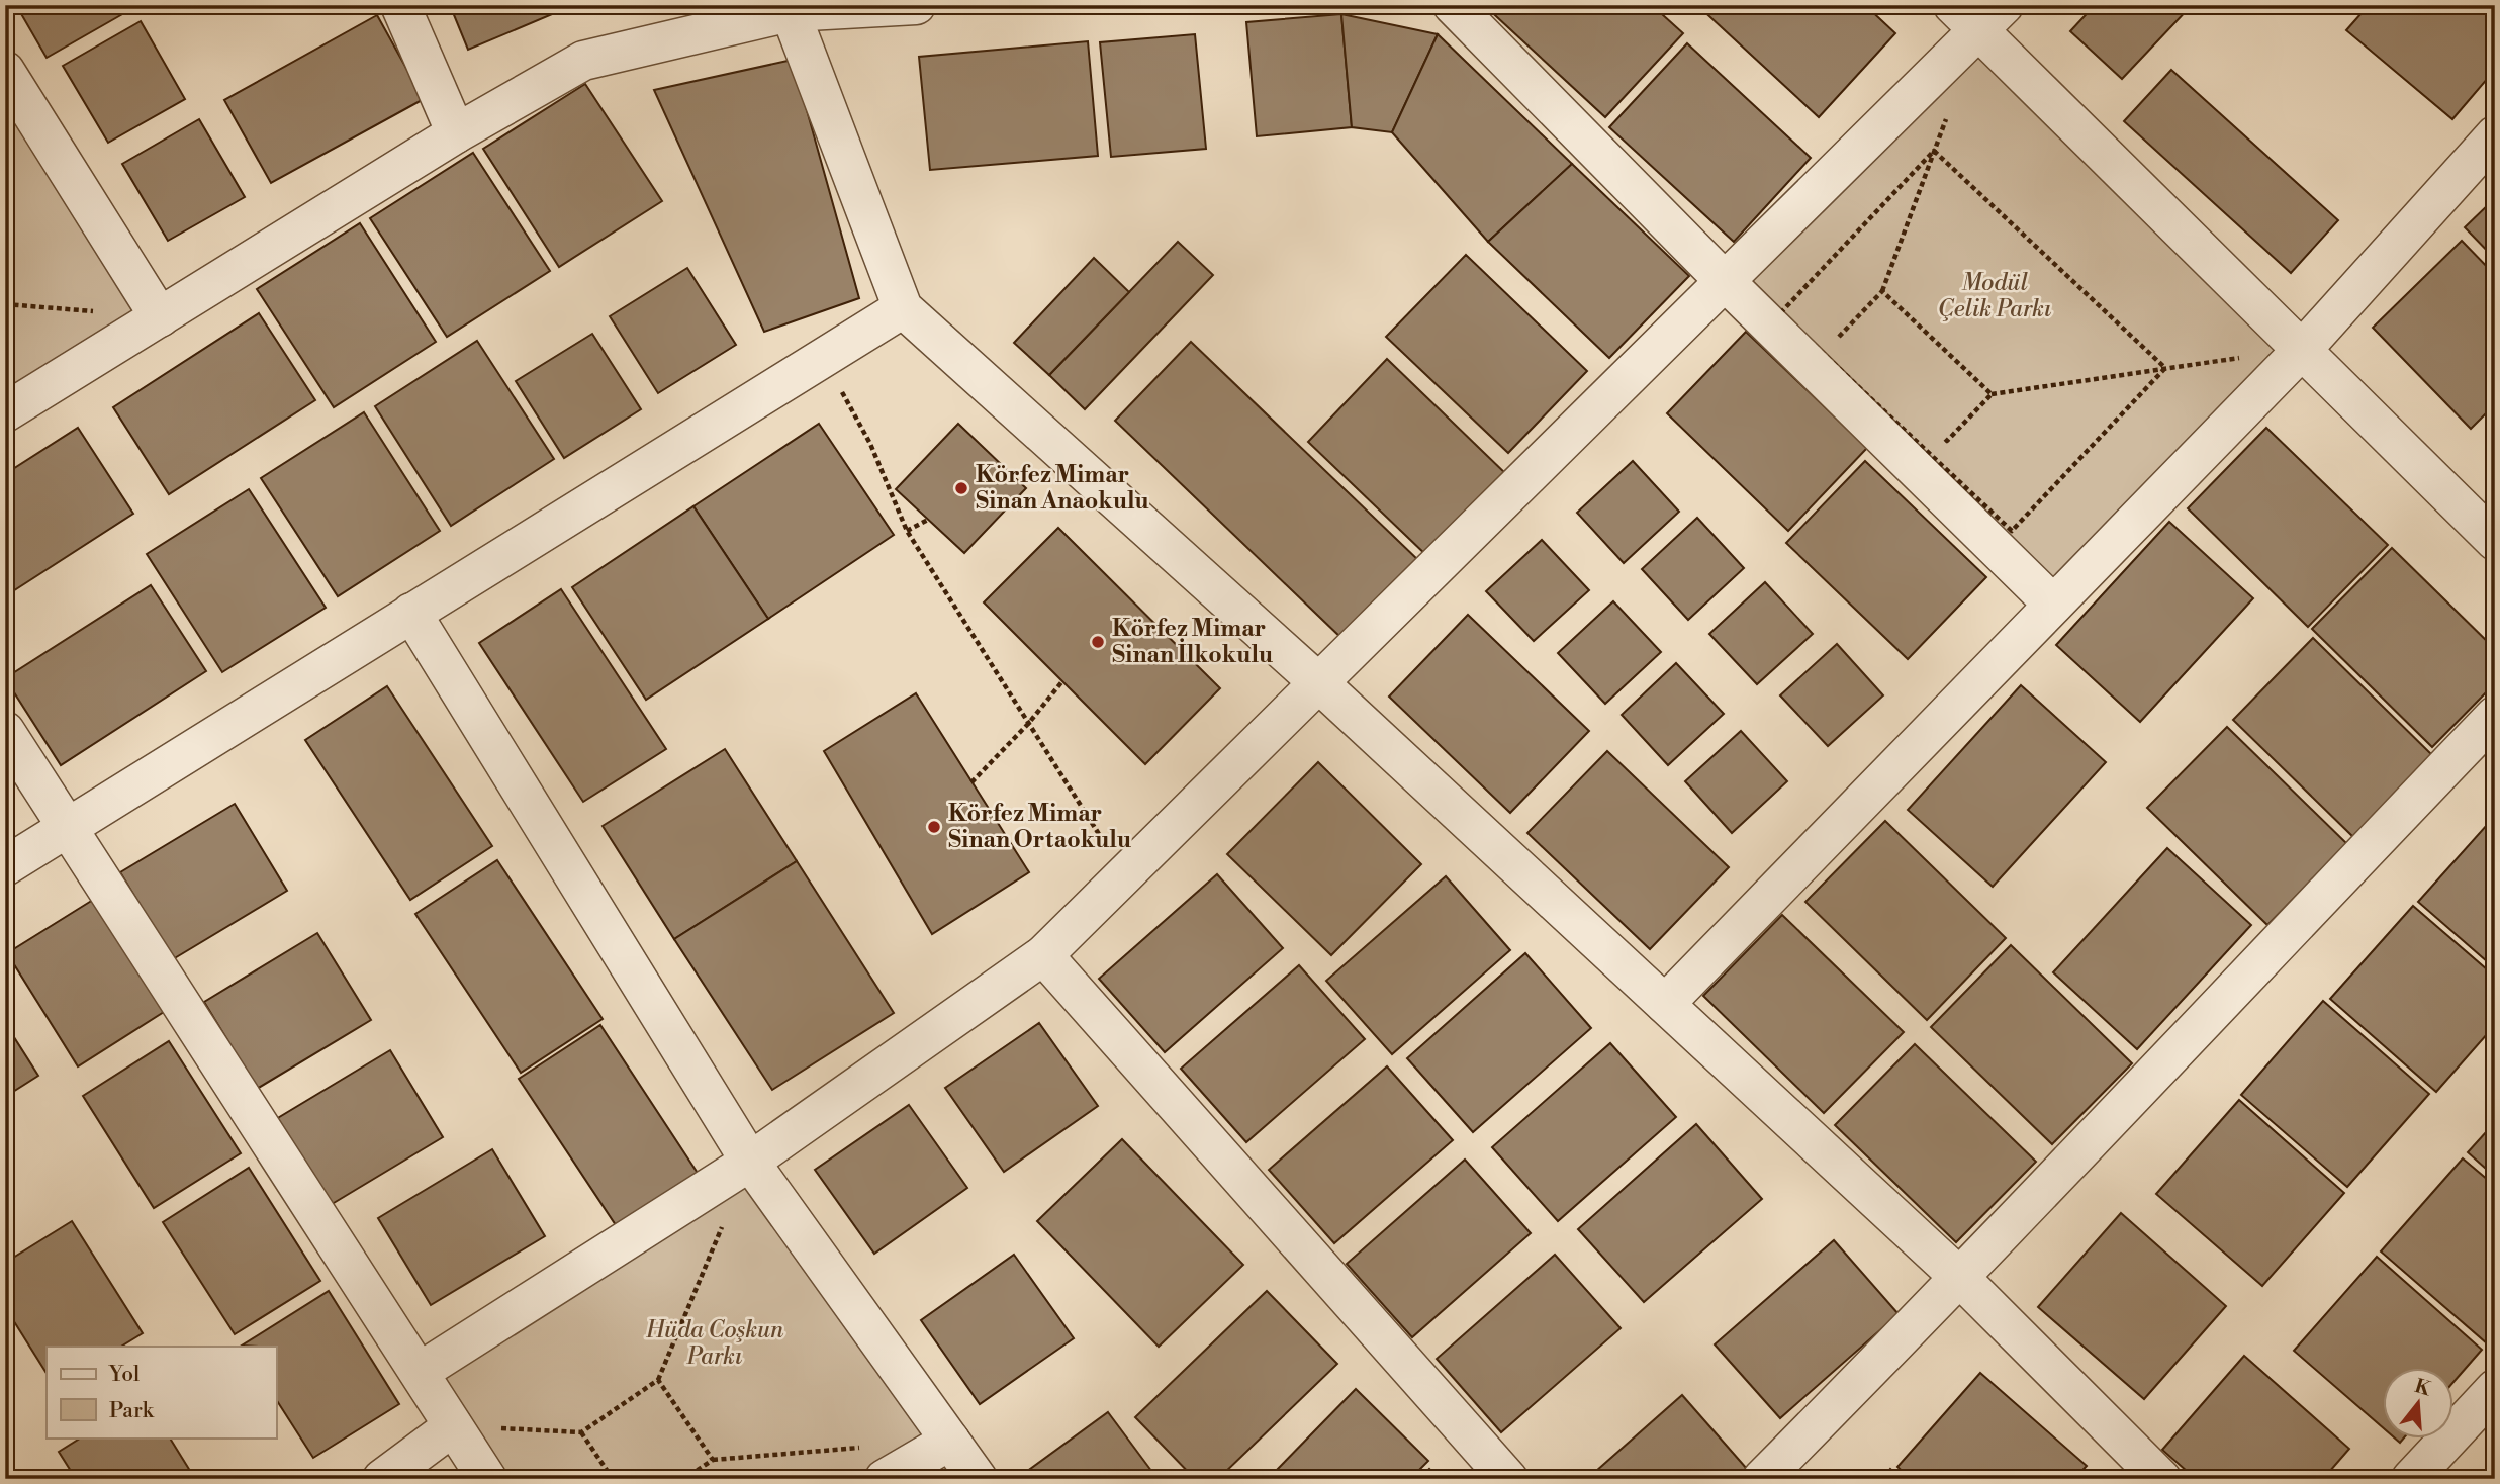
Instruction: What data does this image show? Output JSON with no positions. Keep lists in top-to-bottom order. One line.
{"parks":["Modül Çelik Parkı","Hüda Coşkun Parkı"],"places":["Körfez Mimar Sinan Anaokulu","Körfez Mimar Sinan İlkokulu","Körfez Mimar Sinan Ortaokulu"],"legend":["Yol","Park"],"north":"top"}
